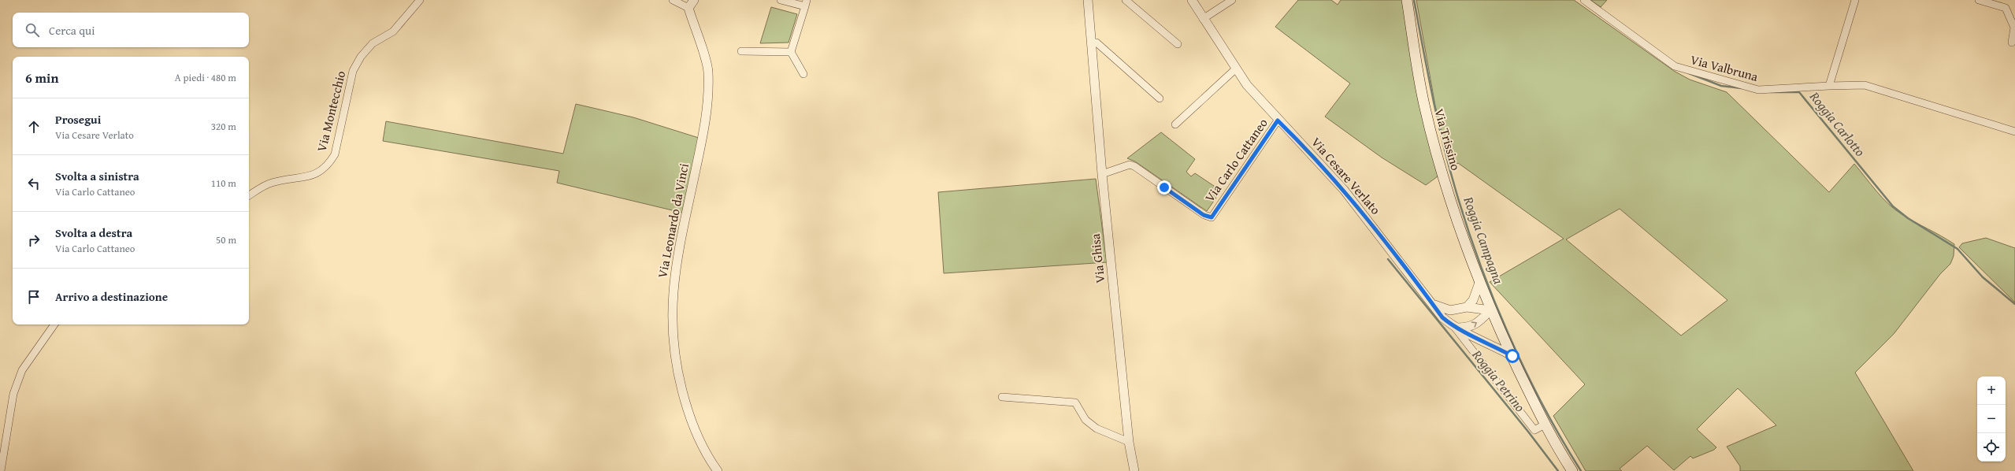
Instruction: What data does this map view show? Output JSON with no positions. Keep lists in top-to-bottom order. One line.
{"streets":{"main road":["Via Trissino"],"street":["Via Valbruna","Via Montecchio","Via Carlo Cattaneo","Via Cesare Verlato","Via Leonardo da Vinci","Via Ghisa"]},"crossings":[["Via Carlo Cattaneo","Via Cesare Verlato"],["Via Carlo Cattaneo","Via Ghisa"]],"water":["Roggia Carlotto","Roggia Campagna","Roggia Petrino"],"page":{"search":"Cerca qui","heading":["6 min","A piedi · 480 m"],"list":[["Prosegui","Via Cesare Verlato","320 m"],["Svolta a sinistra","Via Carlo Cattaneo","110 m"],["Svolta a destra","Via Carlo Cattaneo","50 m"],"Arrivo a destinazione"],"map_buttons":["+","−"]}}
